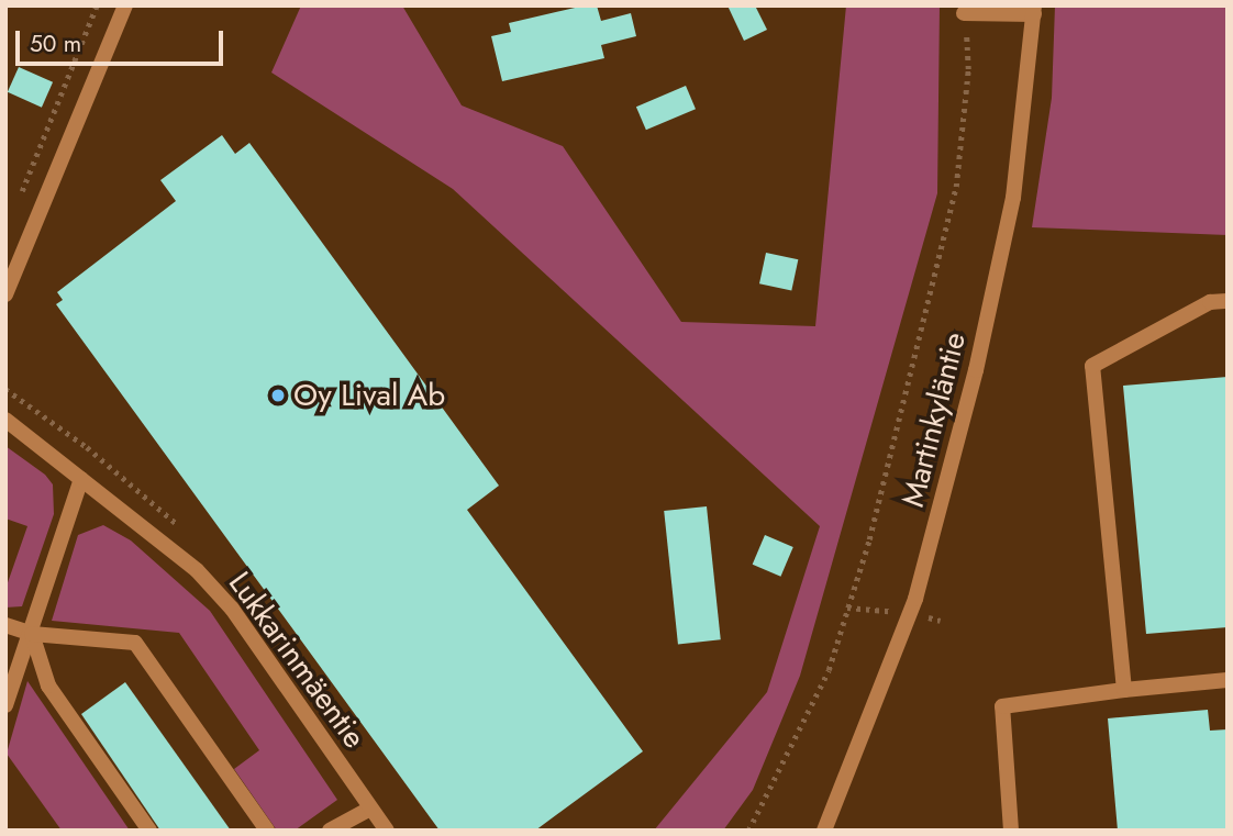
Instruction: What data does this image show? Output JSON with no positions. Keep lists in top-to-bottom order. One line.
{"streets":{"street":["Martinkyläntie","Lukkarinmäentie"]},"places":["Oy Lival Ab"],"scale_bar":"50 m"}
